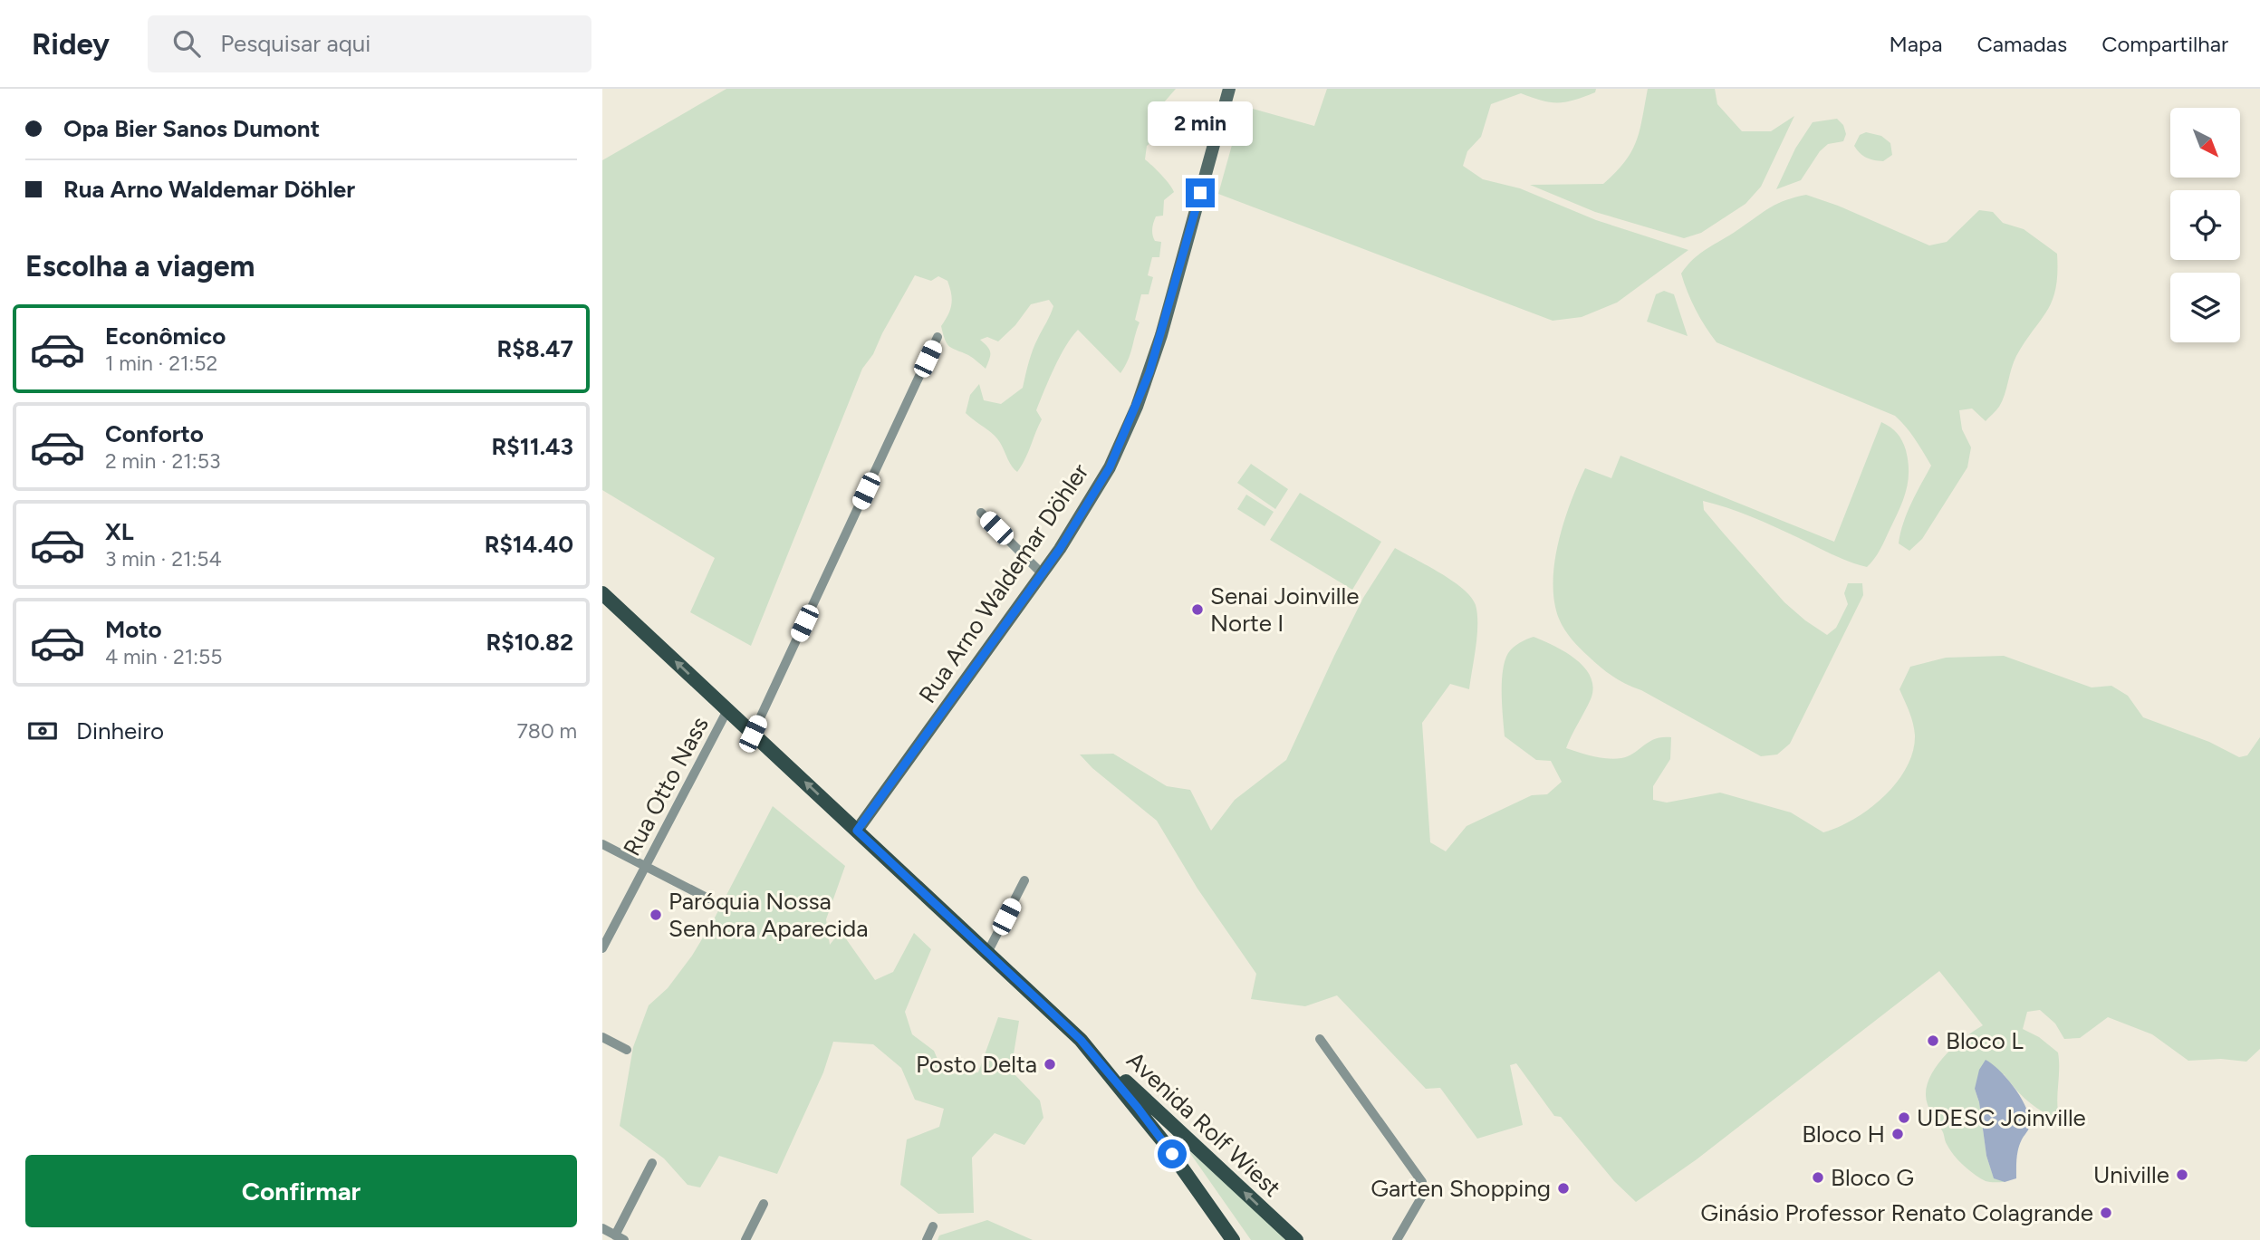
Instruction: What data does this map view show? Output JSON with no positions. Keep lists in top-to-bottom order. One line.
{"streets":{"main road":["Rua Arno Waldemar Döhler","Avenida Rolf Wiest"],"street":["Rua Otto Nass"]},"places":["Senai Joinville Norte I","Paróquia Nossa Senhora Aparecida","Bloco L","Posto Delta","UDESC Joinville","Bloco H","Univille","Bloco G","Garten Shopping","Ginásio Professor Renato Colagrande"],"north":"bottom right","page":{"header":"Ridey","search":"Pesquisar aqui","nav":["Mapa","Camadas","Compartilhar"],"banner":["Opa Bier Sanos Dumont","Rua Arno Waldemar Döhler"],"bubble":"2 min","heading":"Escolha a viagem","list":[{"name":"Econômico","note":"1 min · 21:52","value":"R$8.47"},{"name":"Conforto","note":"2 min · 21:53","value":"R$11.43"},{"name":"XL","note":"3 min · 21:54","value":"R$14.40"},{"name":"Moto","note":"4 min · 21:55","value":"R$10.82"}],"pay":["Dinheiro","780 m"],"buttons":"Confirmar"}}
